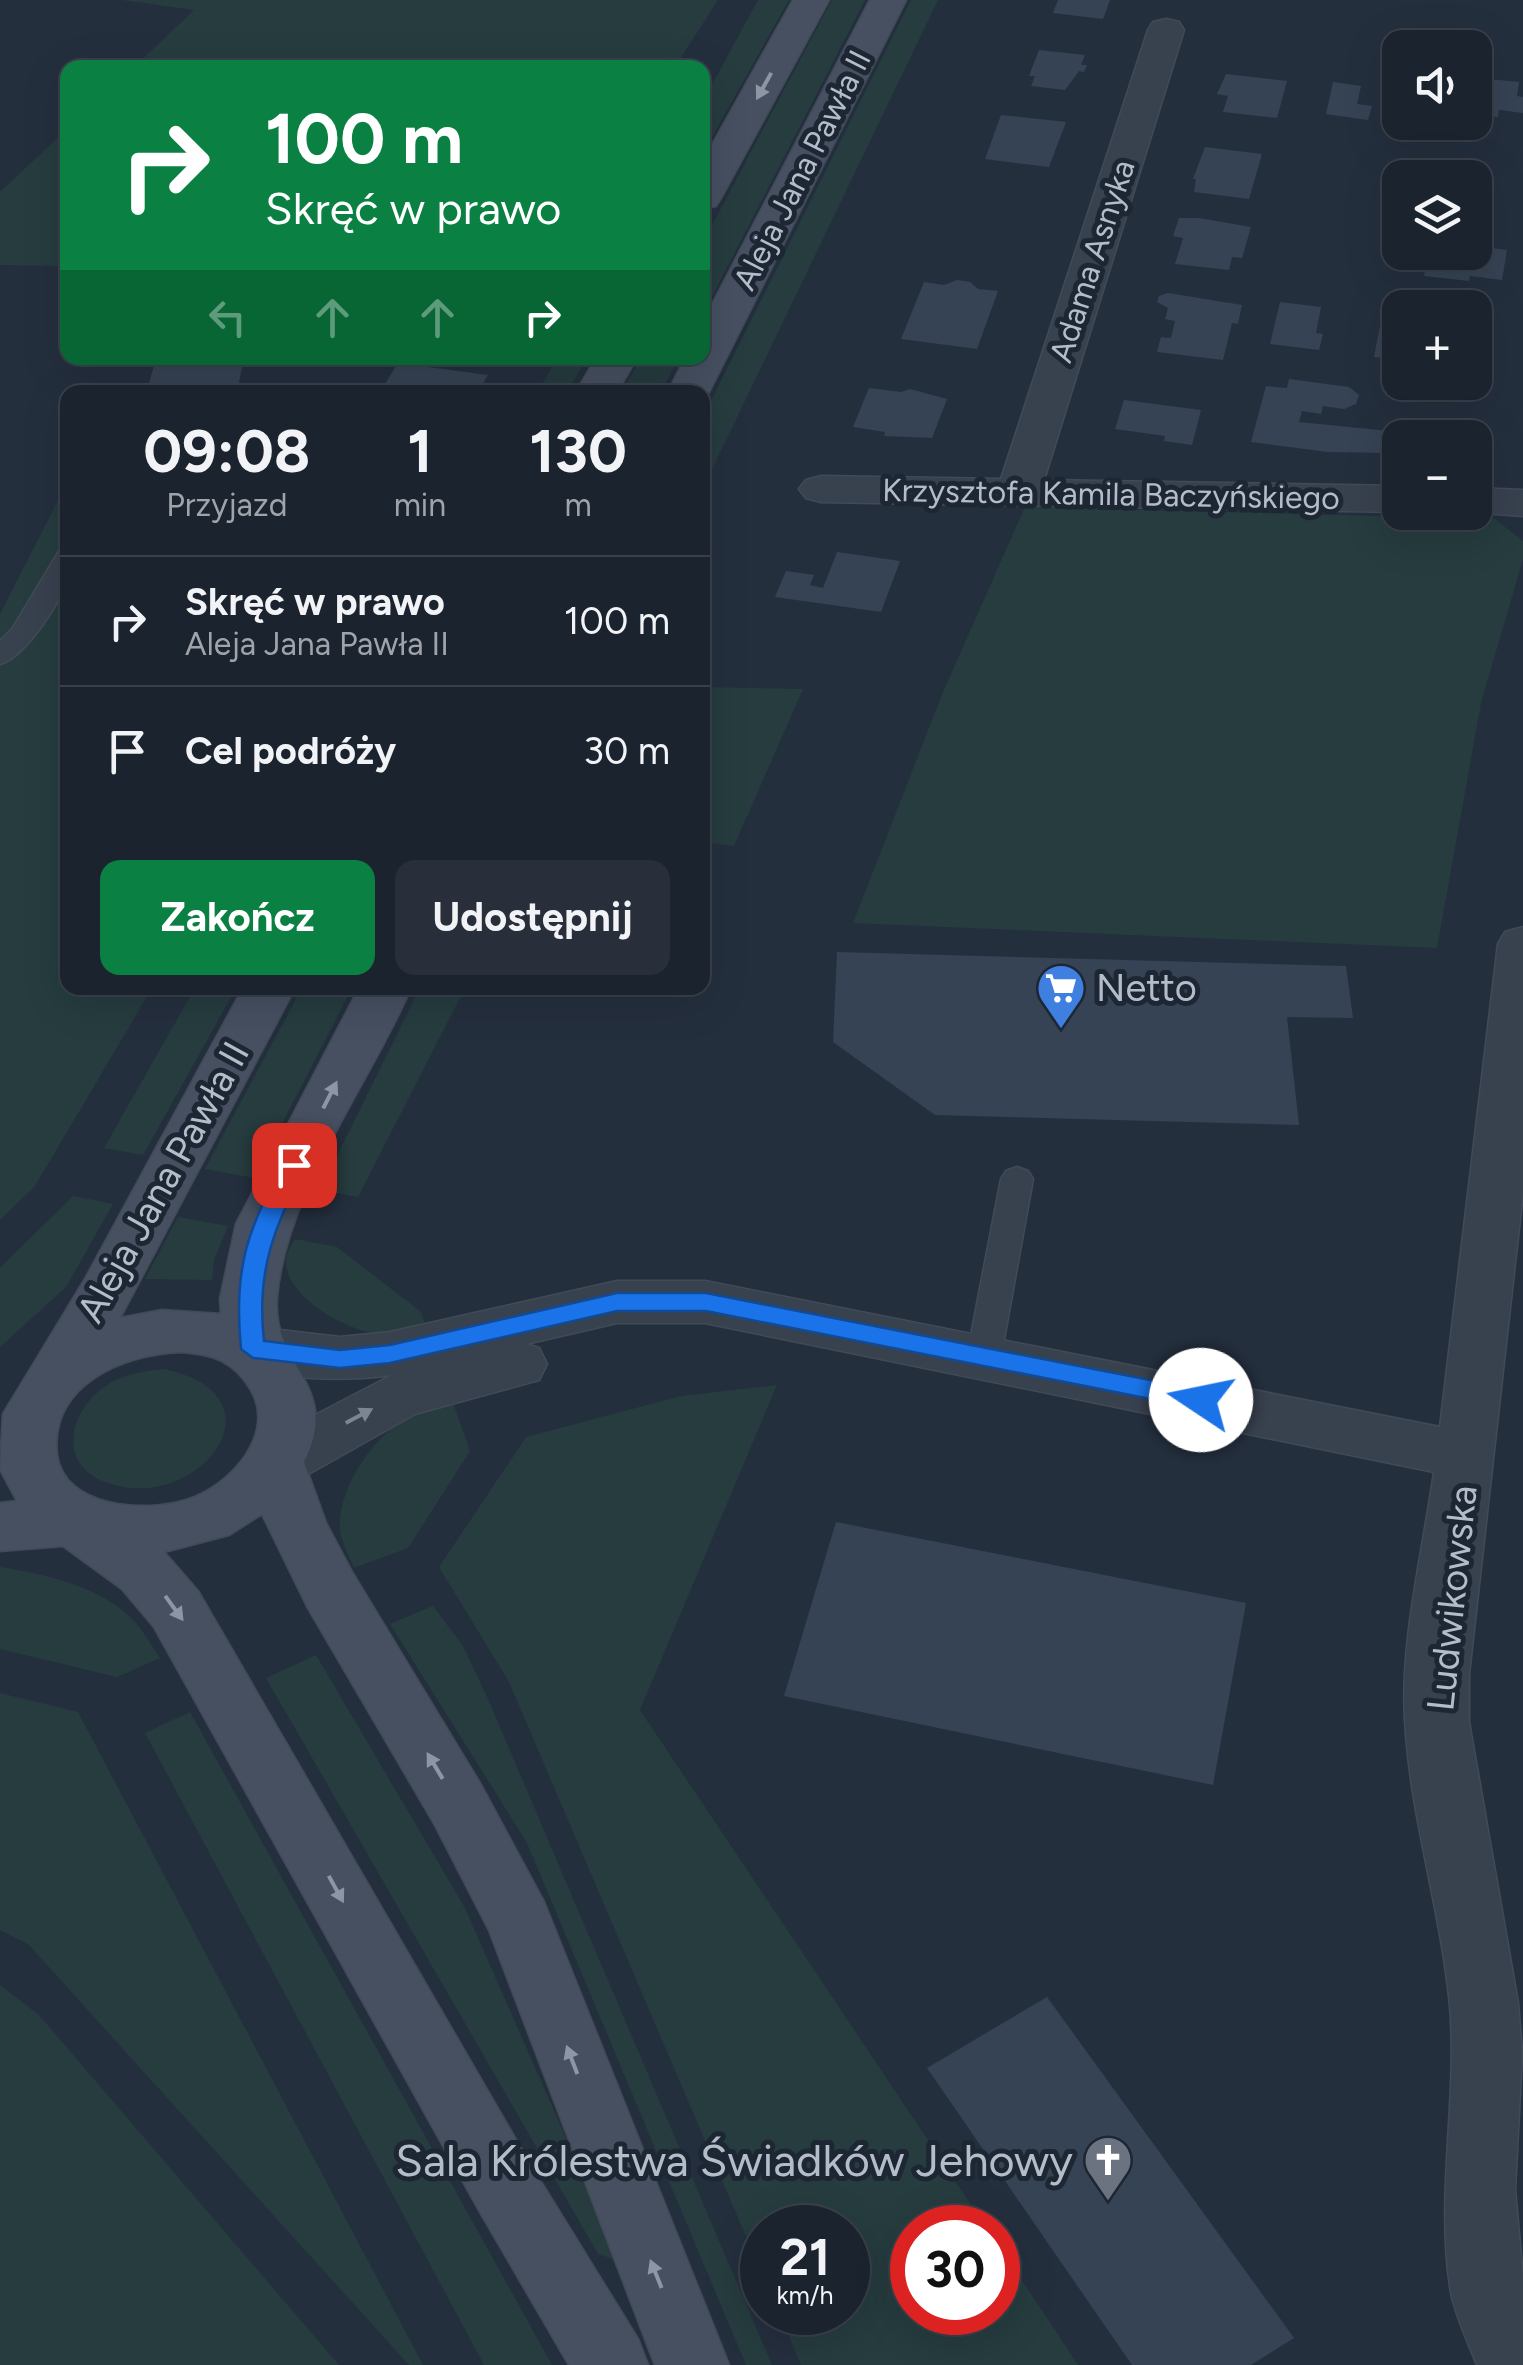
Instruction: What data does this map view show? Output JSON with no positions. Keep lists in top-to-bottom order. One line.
{"streets":{"street":["Aleja Jana Pawła II","Adama Asnyka","Krzysztofa Kamila Baczyńskiego","Ludwikowska"]},"crossings":[["Adama Asnyka","Krzysztofa Kamila Baczyńskiego"]],"places":{"supermarket":["Netto"],"church":["Sala Królestwa Świadków Jehowy"]},"page":{"map_buttons":["+","−"],"turn":["100 m","Skręć w prawo"],"eta":["09:08","Przyjazd","1","min","130","m"],"list":[{"name":"Skręć w prawo","note":"Aleja Jana Pawła II","value":"100 m"},{"name":"Cel podróży","value":"30 m"}],"buttons":["Zakończ","Udostępnij"],"speed":"21 km/h","limit":"30"}}
